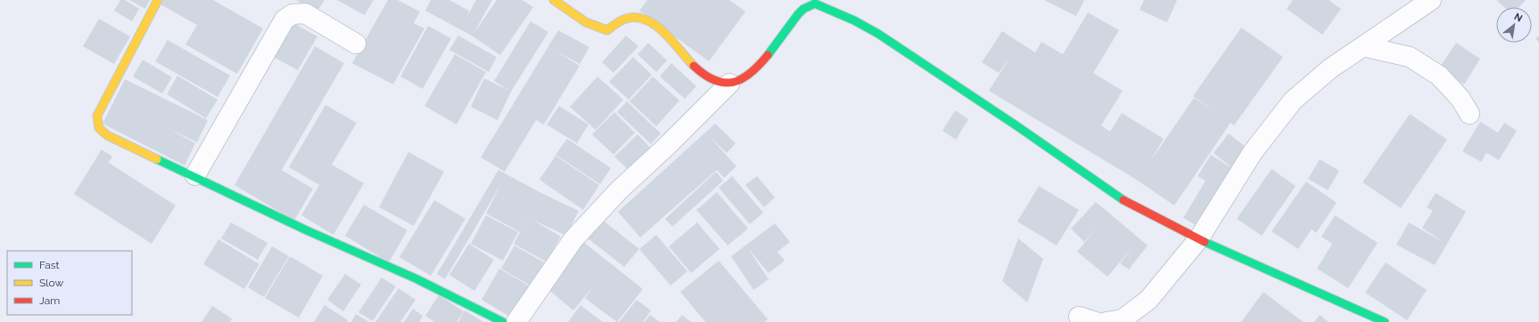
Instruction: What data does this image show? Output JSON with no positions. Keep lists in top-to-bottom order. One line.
{"legend":["Fast","Slow","Jam"],"north":"top right"}
